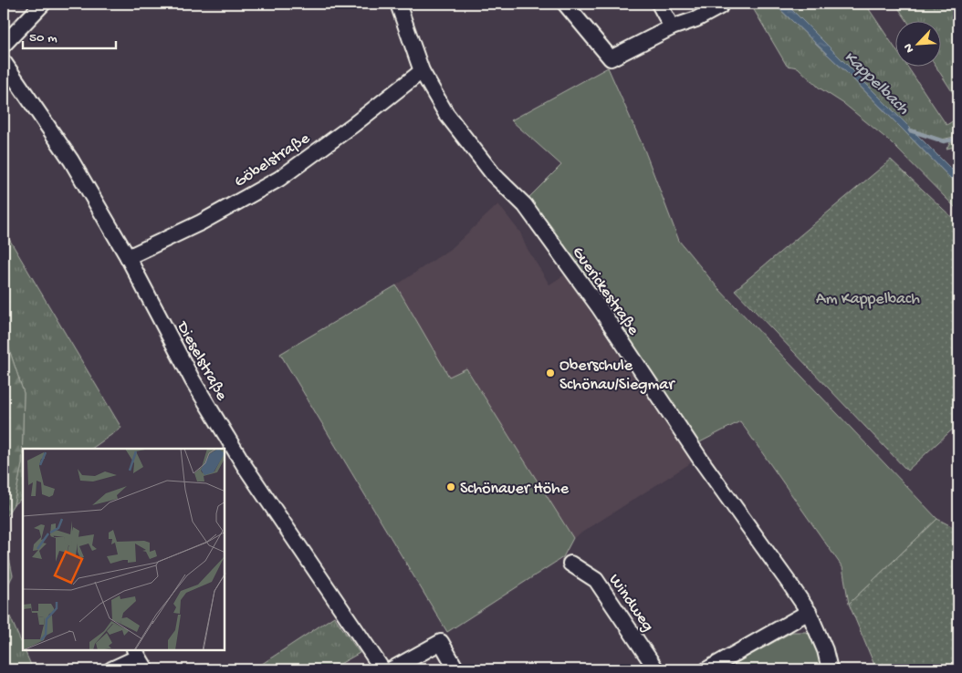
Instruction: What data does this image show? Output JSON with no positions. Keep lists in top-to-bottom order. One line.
{"streets":{"street":["Göbelstraße","Guerickestraße","Dieselstraße","Windweg"]},"crossings":[["Göbelstraße","Guerickestraße"],["Göbelstraße","Dieselstraße"]],"water":["Kappelbach"],"parks":["Am Kappelbach"],"places":["Oberschule Schönau/Siegmar","Schönauer Höhe"],"scale_bar":"50 m","north":"bottom left"}
